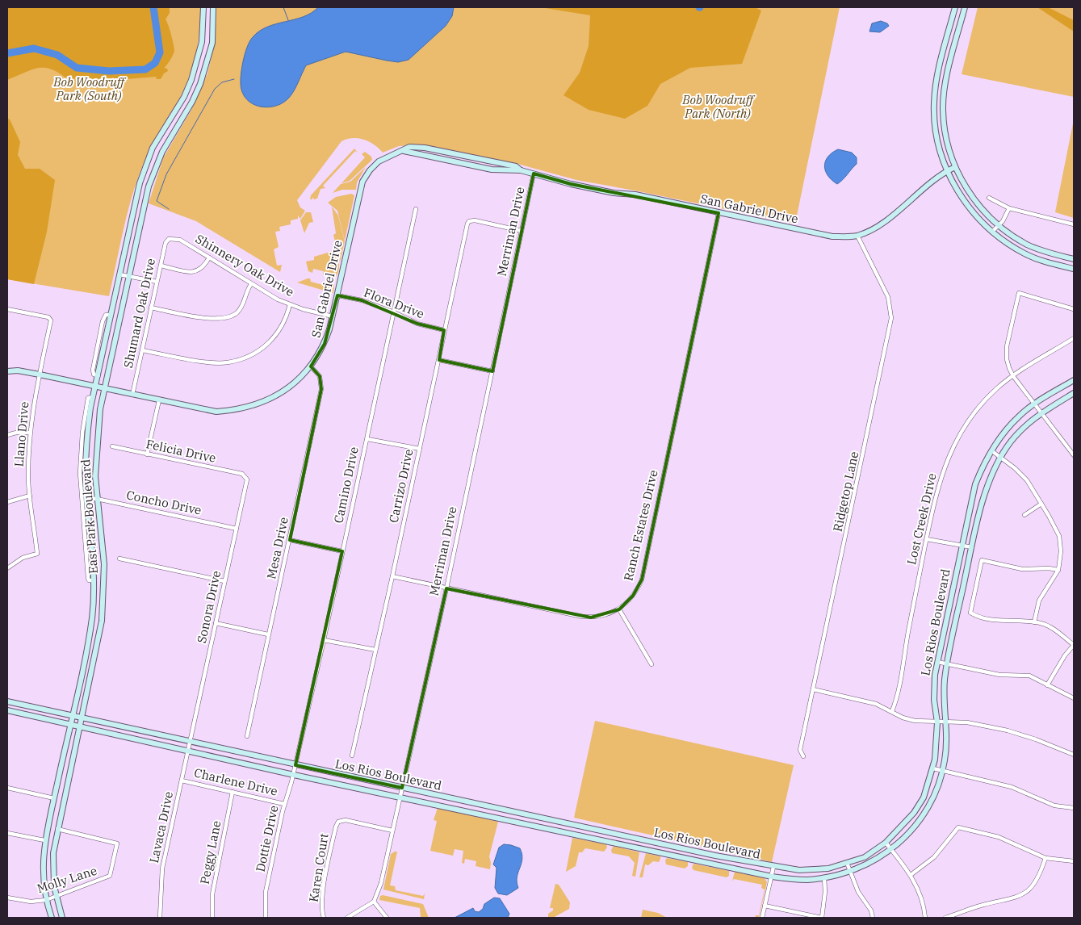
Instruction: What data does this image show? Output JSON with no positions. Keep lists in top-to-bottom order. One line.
{"streets":{"main road":["San Gabriel Drive","East Park Boulevard","Los Rios Boulevard"],"street":["Merriman Drive","Shinnery Oak Drive","Flora Drive","Shumard Oak Drive","Llano Drive","Felicia Drive","Camino Drive","Carrizo Drive","Ridgetop Lane","Concho Drive","Lost Creek Drive","Ranch Estates Drive","Mesa Drive","Sonora Drive","Charlene Drive","Lavaca Drive","Dottie Drive","Peggy Lane","Karen Court","Molly Lane"]},"crossings":[["San Gabriel Drive","Merriman Drive"],["San Gabriel Drive","Shinnery Oak Drive"],["San Gabriel Drive","Flora Drive"],["San Gabriel Drive","Shumard Oak Drive"],["San Gabriel Drive","Llano Drive"],["San Gabriel Drive","Ridgetop Lane"],["San Gabriel Drive","East Park Boulevard"],["San Gabriel Drive","Ranch Estates Drive"],["San Gabriel Drive","Mesa Drive"],["Merriman Drive","Carrizo Drive"],["Merriman Drive","Ranch Estates Drive"],["Merriman Drive","Los Rios Boulevard"],["Merriman Drive","Karen Court"],["Shinnery Oak Drive","Shumard Oak Drive"],["Flora Drive","Camino Drive"],["Flora Drive","Carrizo Drive"],["Felicia Drive","Sonora Drive"],["Camino Drive","Los Rios Boulevard"],["Camino Drive","Dottie Drive"],["Carrizo Drive","Ranch Estates Drive"],["Concho Drive","East Park Boulevard"],["Concho Drive","Sonora Drive"],["East Park Boulevard","Los Rios Boulevard"],["East Park Boulevard","Molly Lane"],["Sonora Drive","Los Rios Boulevard"],["Sonora Drive","Lavaca Drive"],["Los Rios Boulevard","Lavaca Drive"],["Los Rios Boulevard","Dottie Drive"],["Charlene Drive","Lavaca Drive"],["Charlene Drive","Dottie Drive"],["Charlene Drive","Peggy Lane"]],"parks":["Bob Woodruff Park (South)","Bob Woodruff Park (North)"]}
